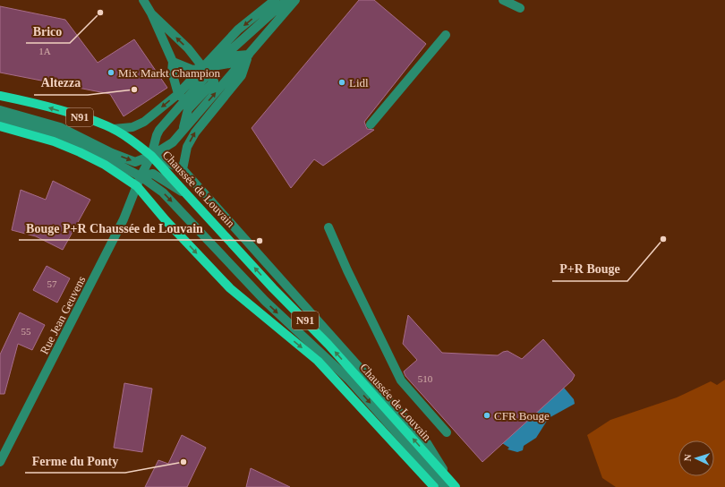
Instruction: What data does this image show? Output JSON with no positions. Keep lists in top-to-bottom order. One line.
{"streets":{"main road":["N91","Chaussée de Louvain"],"street":["Rue Jean Geuvens"]},"crossings":[["N91","Rue Jean Geuvens"],["Chaussée de Louvain","Rue Jean Geuvens"]],"places":["Brico","Mix Markt Champion","Lidl","Altezza","P+R Bouge","Bouge P+R Chaussée de Louvain","CFR Bouge","Ferme du Ponty"],"house_numbers":["1A","57","55","510"],"north":"left"}
